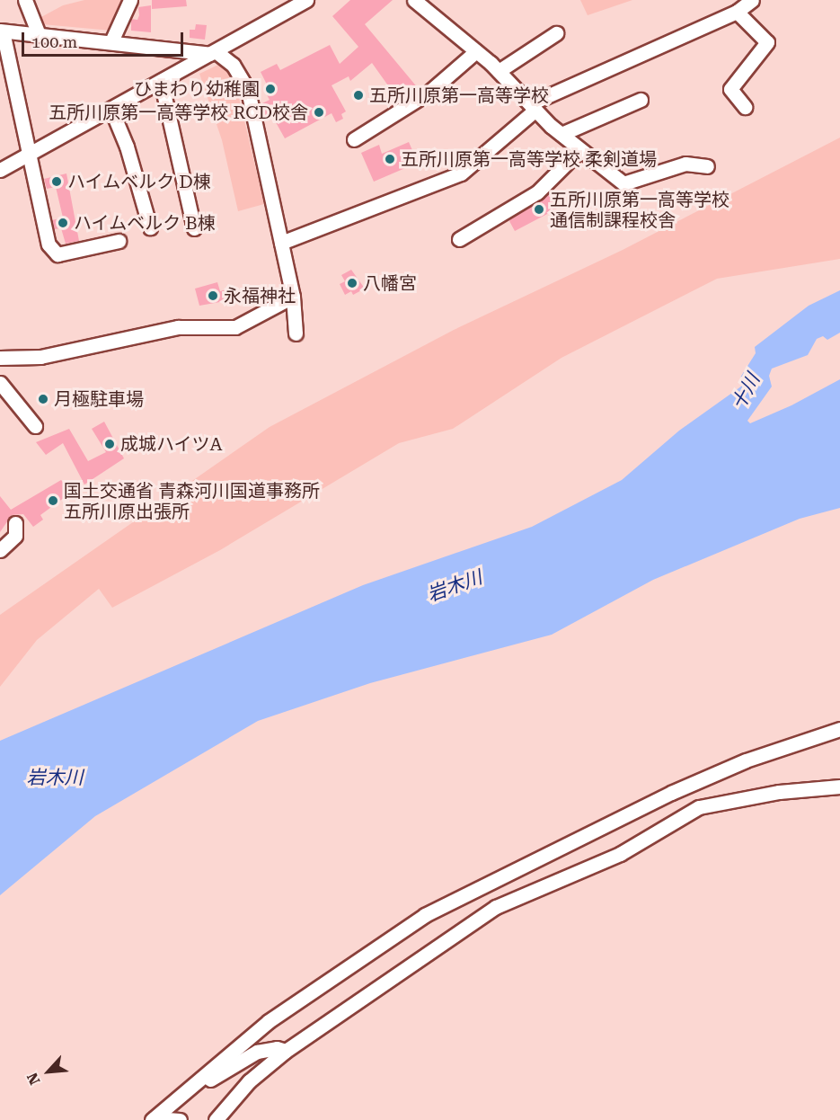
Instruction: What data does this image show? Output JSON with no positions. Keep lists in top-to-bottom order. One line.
{"water":["十川","岩木川"],"places":["ひまわり幼稚園","五所川原第一高等学校","五所川原第一高等学校 RCD校舎","五所川原第一高等学校 柔剣道場","ハイムベルク D棟","五所川原第一高等学校 通信制課程校舎","ハイムベルク B棟","八幡宮","永福神社","月極駐車場","成城ハイツA","国土交通省 青森河川国道事務所 五所川原出張所"],"scale_bar":"100 m","north":"bottom left"}
